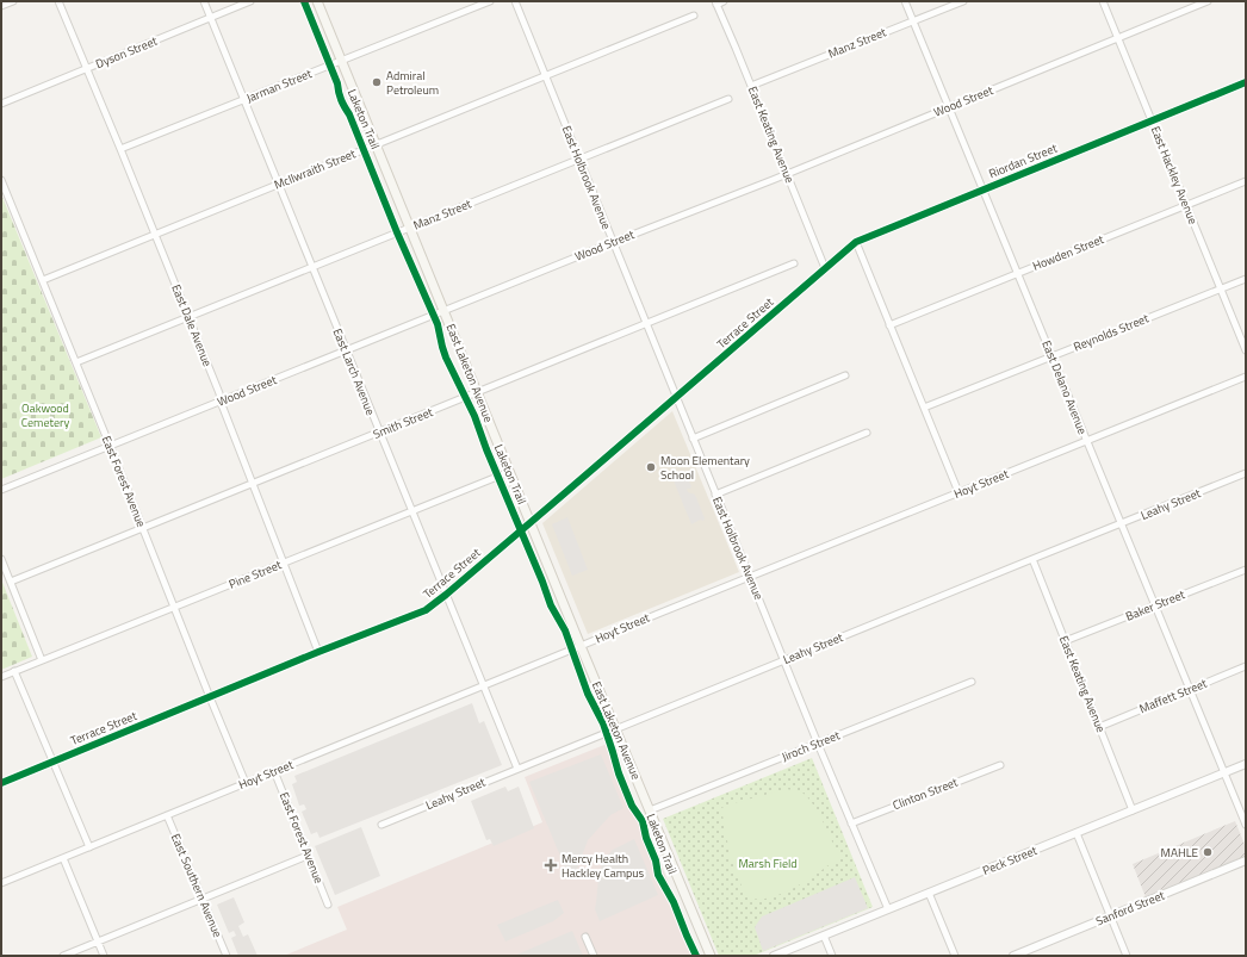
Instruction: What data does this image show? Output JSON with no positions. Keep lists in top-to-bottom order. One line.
{"streets":{"main road":["East Laketon Avenue"],"street":["Manz Street","Dyson Street","Jarman Street","Wood Street","East Keating Avenue","Riordan Street","McIlwraith Street","East Hackley Avenue","East Holbrook Avenue","Howden Street","Terrace Street","East Dale Avenue","Reynolds Street","East Larch Avenue","East Delano Avenue","Smith Street","East Forest Avenue","Hoyt Street","Leahy Street","Pine Street","Baker Street","Maffett Street","Jiroch Street","Clinton Street","Peck Street","East Southern Avenue","Sanford Street"],"cycle path":["Laketon Trail"]},"crossings":[["Manz Street","East Keating Avenue"],["Manz Street","East Holbrook Avenue"],["Manz Street","East Dale Avenue"],["Manz Street","East Larch Avenue"],["Manz Street","East Laketon Avenue"],["Manz Street","East Delano Avenue"],["Manz Street","East Forest Avenue"],["Dyson Street","East Dale Avenue"],["Dyson Street","East Larch Avenue"],["Jarman Street","East Dale Avenue"],["Jarman Street","East Larch Avenue"],["Jarman Street","East Laketon Avenue"],["Wood Street","East Keating Avenue"],["Wood Street","East Hackley Avenue"],["Wood Street","East Holbrook Avenue"],["Wood Street","East Dale Avenue"],["Wood Street","East Larch Avenue"],["Wood Street","East Laketon Avenue"],["Wood Street","East Delano Avenue"],["Wood Street","East Forest Avenue"],["East Keating Avenue","Riordan Street"],["East Keating Avenue","Leahy Street"],["East Keating Avenue","Baker Street"],["East Keating Avenue","Maffett Street"],["East Keating Avenue","Peck Street"],["Riordan Street","East Hackley Avenue"],["Riordan Street","Terrace Street"],["Riordan Street","East Delano Avenue"],["McIlwraith Street","East Holbrook Avenue"],["McIlwraith Street","East Dale Avenue"],["McIlwraith Street","East Larch Avenue"],["McIlwraith Street","East Laketon Avenue"],["McIlwraith Street","East Forest Avenue"],["East Hackley Avenue","Howden Street"],["East Hackley Avenue","Reynolds Street"],["East Holbrook Avenue","Terrace Street"],["East Holbrook Avenue","Smith Street"],["East Holbrook Avenue","Hoyt Street"],["East Holbrook Avenue","Leahy Street"],["East Holbrook Avenue","Jiroch Street"],["East Holbrook Avenue","Clinton Street"],["East Holbrook Avenue","Peck Street"],["Howden Street","East Delano Avenue"],["Terrace Street","East Dale Avenue"],["Terrace Street","East Larch Avenue"],["Terrace Street","East Laketon Avenue"],["Terrace Street","East Forest Avenue"],["East Dale Avenue","Smith Street"],["East Dale Avenue","Pine Street"],["Reynolds Street","East Delano Avenue"],["East Larch Avenue","Smith Street"],["East Larch Avenue","Hoyt Street"],["East Larch Avenue","Leahy Street"],["East Larch Avenue","Pine Street"],["East Laketon Avenue","Smith Street"],["East Laketon Avenue","Hoyt Street"],["East Laketon Avenue","Leahy Street"],["East Laketon Avenue","Pine Street"],["East Laketon Avenue","Jiroch Street"],["East Delano Avenue","Hoyt Street"],["East Delano Avenue","Leahy Street"],["East Delano Avenue","Baker Street"],["East Delano Avenue","Maffett Street"],["East Delano Avenue","Peck Street"],["Smith Street","East Forest Avenue"],["East Forest Avenue","Hoyt Street"],["East Forest Avenue","Pine Street"],["Hoyt Street","East Southern Avenue"]],"parks":["Oakwood Cemetery","Marsh Field"],"places":{"other":["Admiral Petroleum","Moon Elementary School","MAHLE"],"health":["Mercy Health Hackley Campus"]}}
